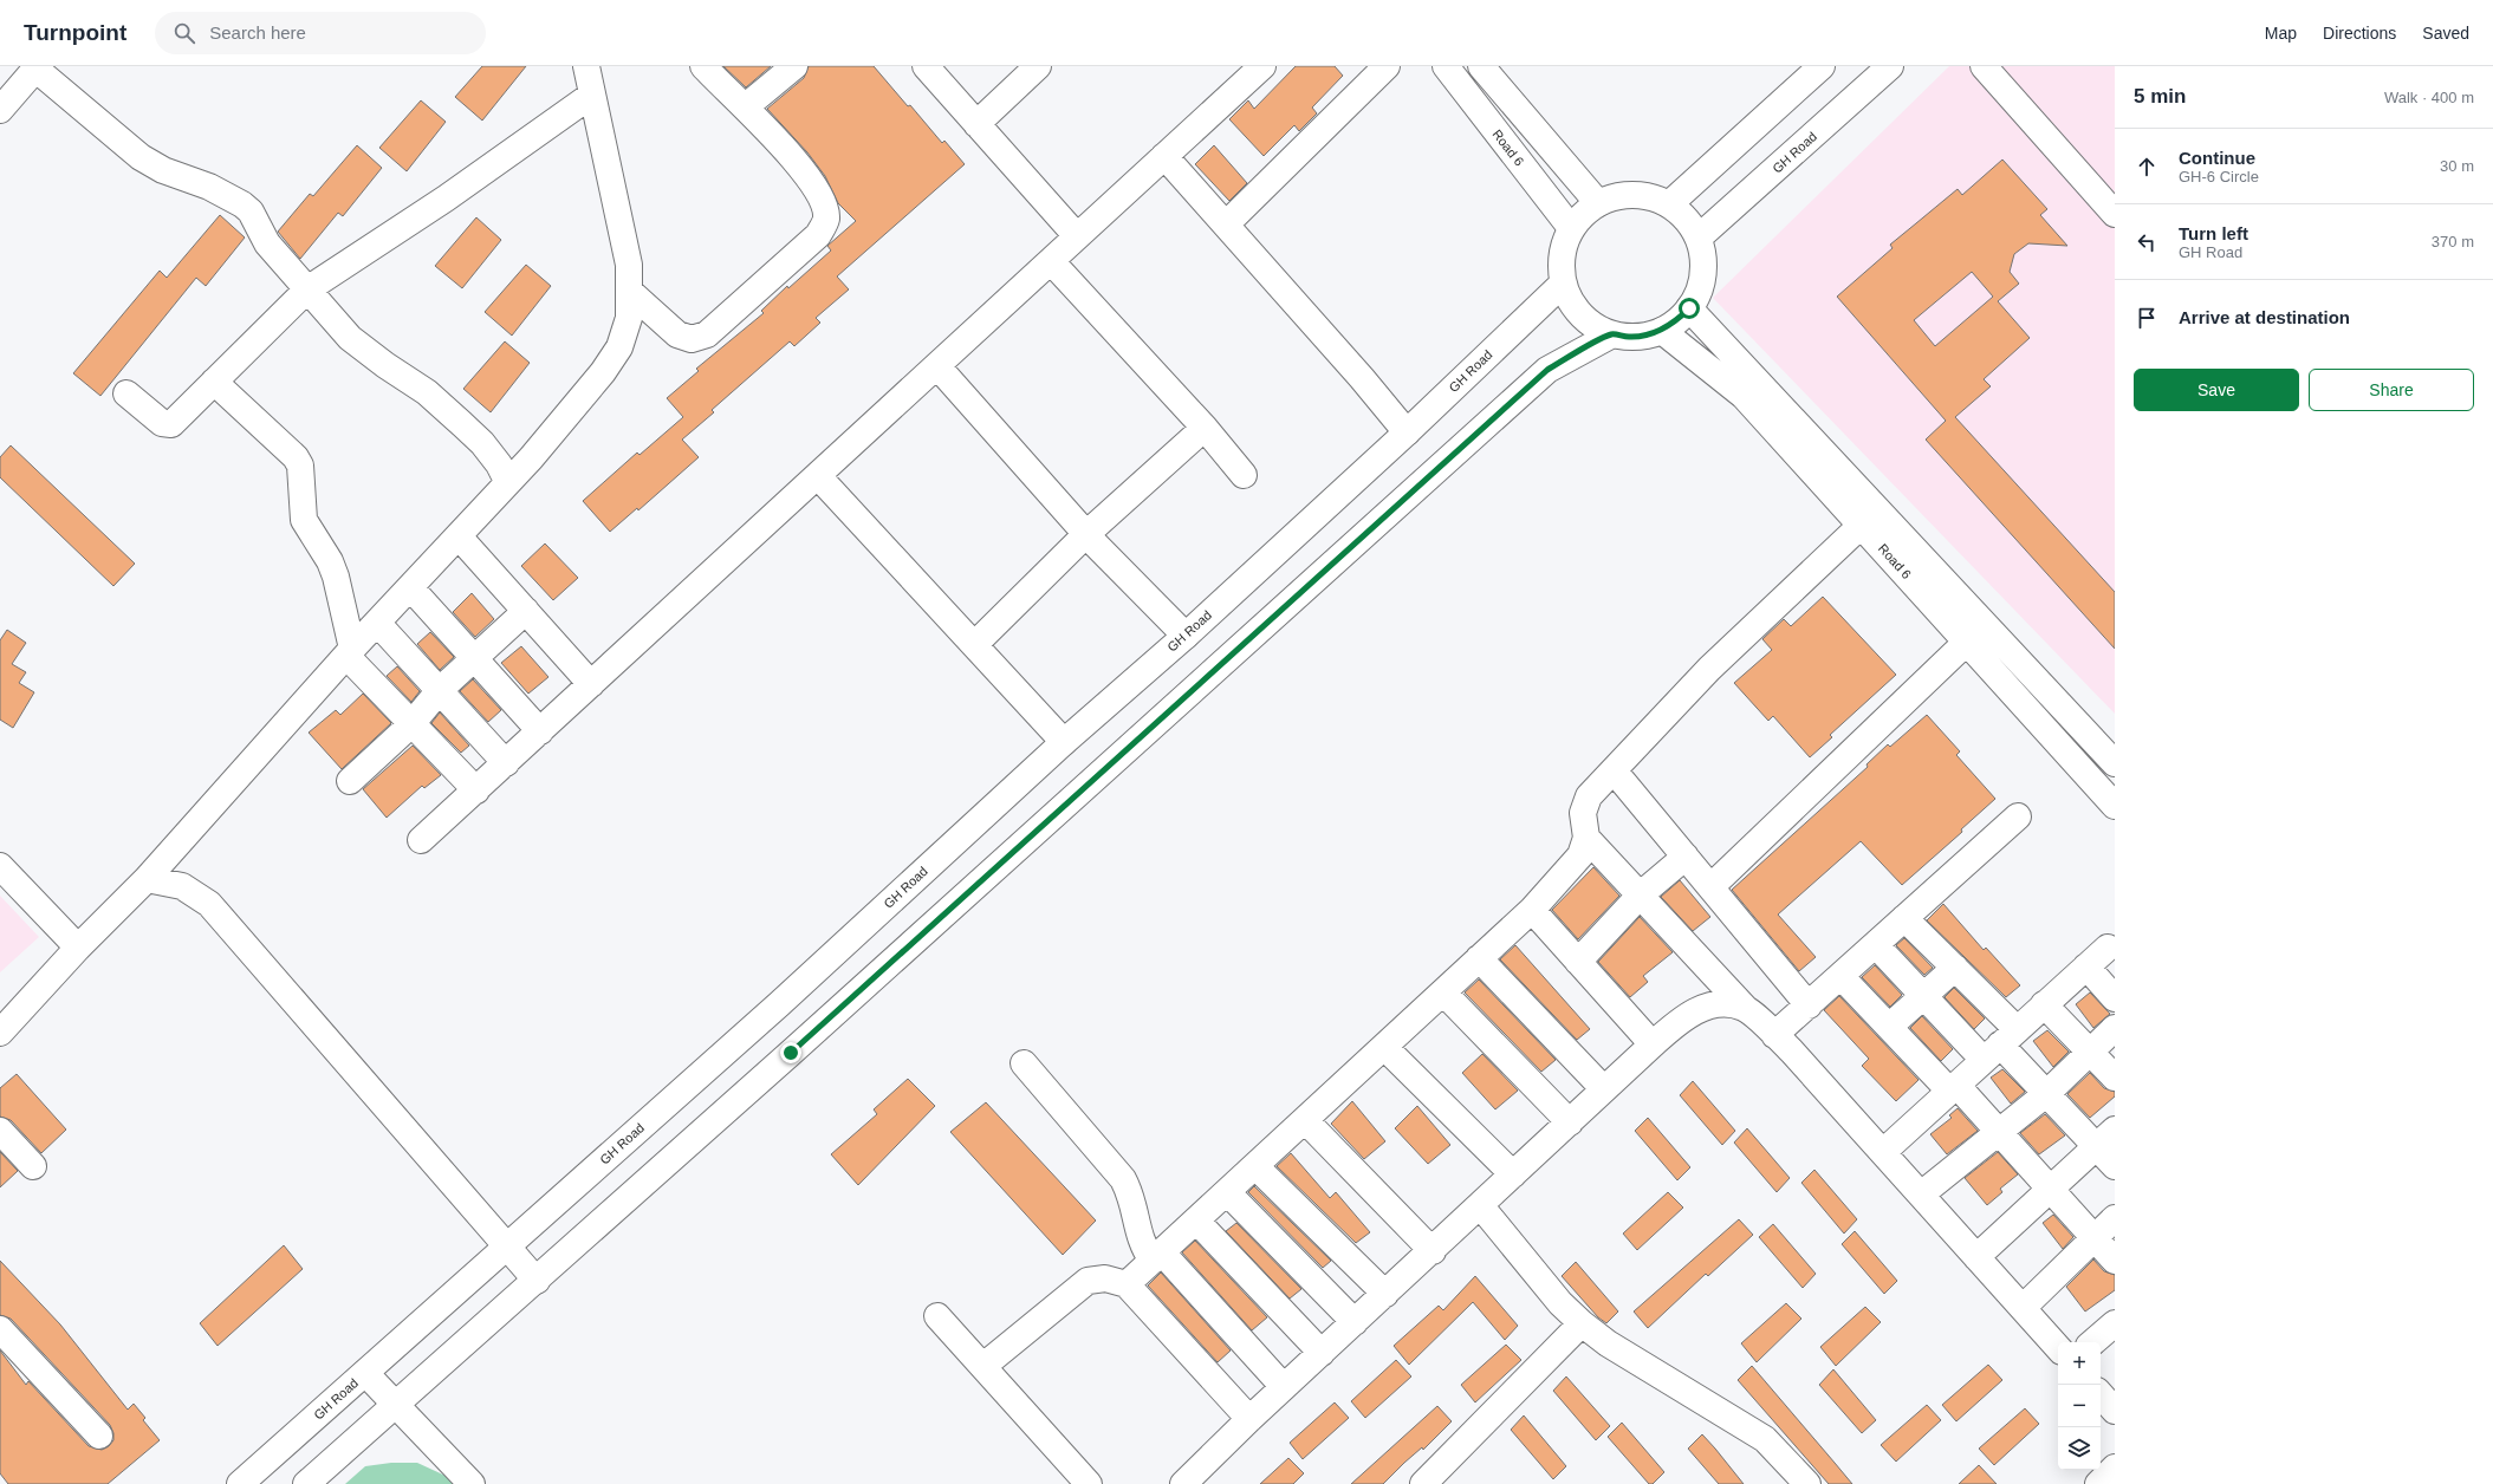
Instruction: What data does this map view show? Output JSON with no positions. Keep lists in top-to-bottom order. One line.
{"streets":{"street":["Road 6","GH Road"]},"crossings":[["Road 6","GH Road"]],"page":{"header":"Turnpoint","search":"Search here","nav":["Map","Directions","Saved"],"heading":["5 min","Walk · 400 m"],"list":[["Continue","GH-6 Circle","30 m"],["Turn left","GH Road","370 m"],"Arrive at destination"],"buttons":["Save","Share"],"map_buttons":["+","−"]}}
